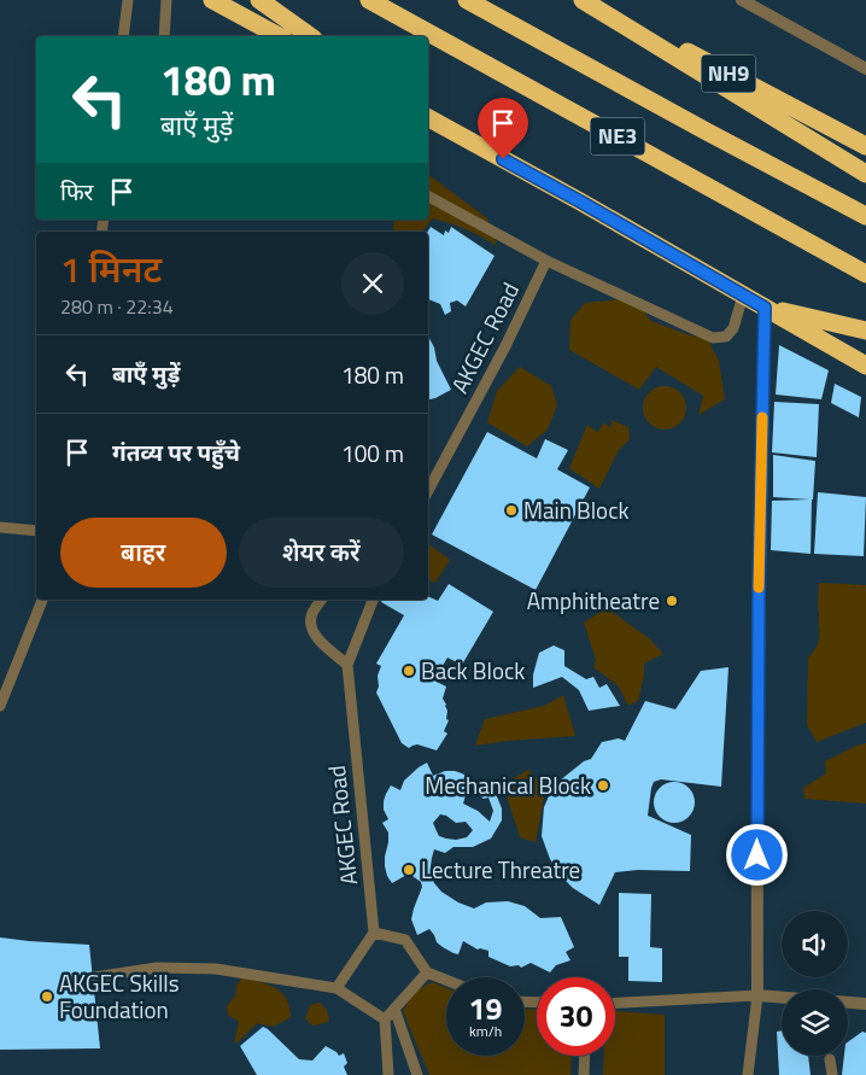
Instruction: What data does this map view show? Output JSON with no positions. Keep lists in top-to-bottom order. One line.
{"streets":{"highway":["NH9","NE3"],"lane":["AKGEC Road"]},"places":["Main Block","Amphitheatre","Back Block","Mechanical Block","Lecture Threatre","AKGEC Skills Foundation"],"page":{"turn":["180 m","बाएँ मुड़ें"],"then":"फिर","heading":["1 मिनट","280 m · 22:34"],"list":[{"name":"बाएँ मुड़ें","value":"180 m"},{"name":"गंतव्य पर पहुँचे","value":"100 m"}],"buttons":["बाहर","शेयर करें"],"speed":"19 km/h","limit":"30"}}
